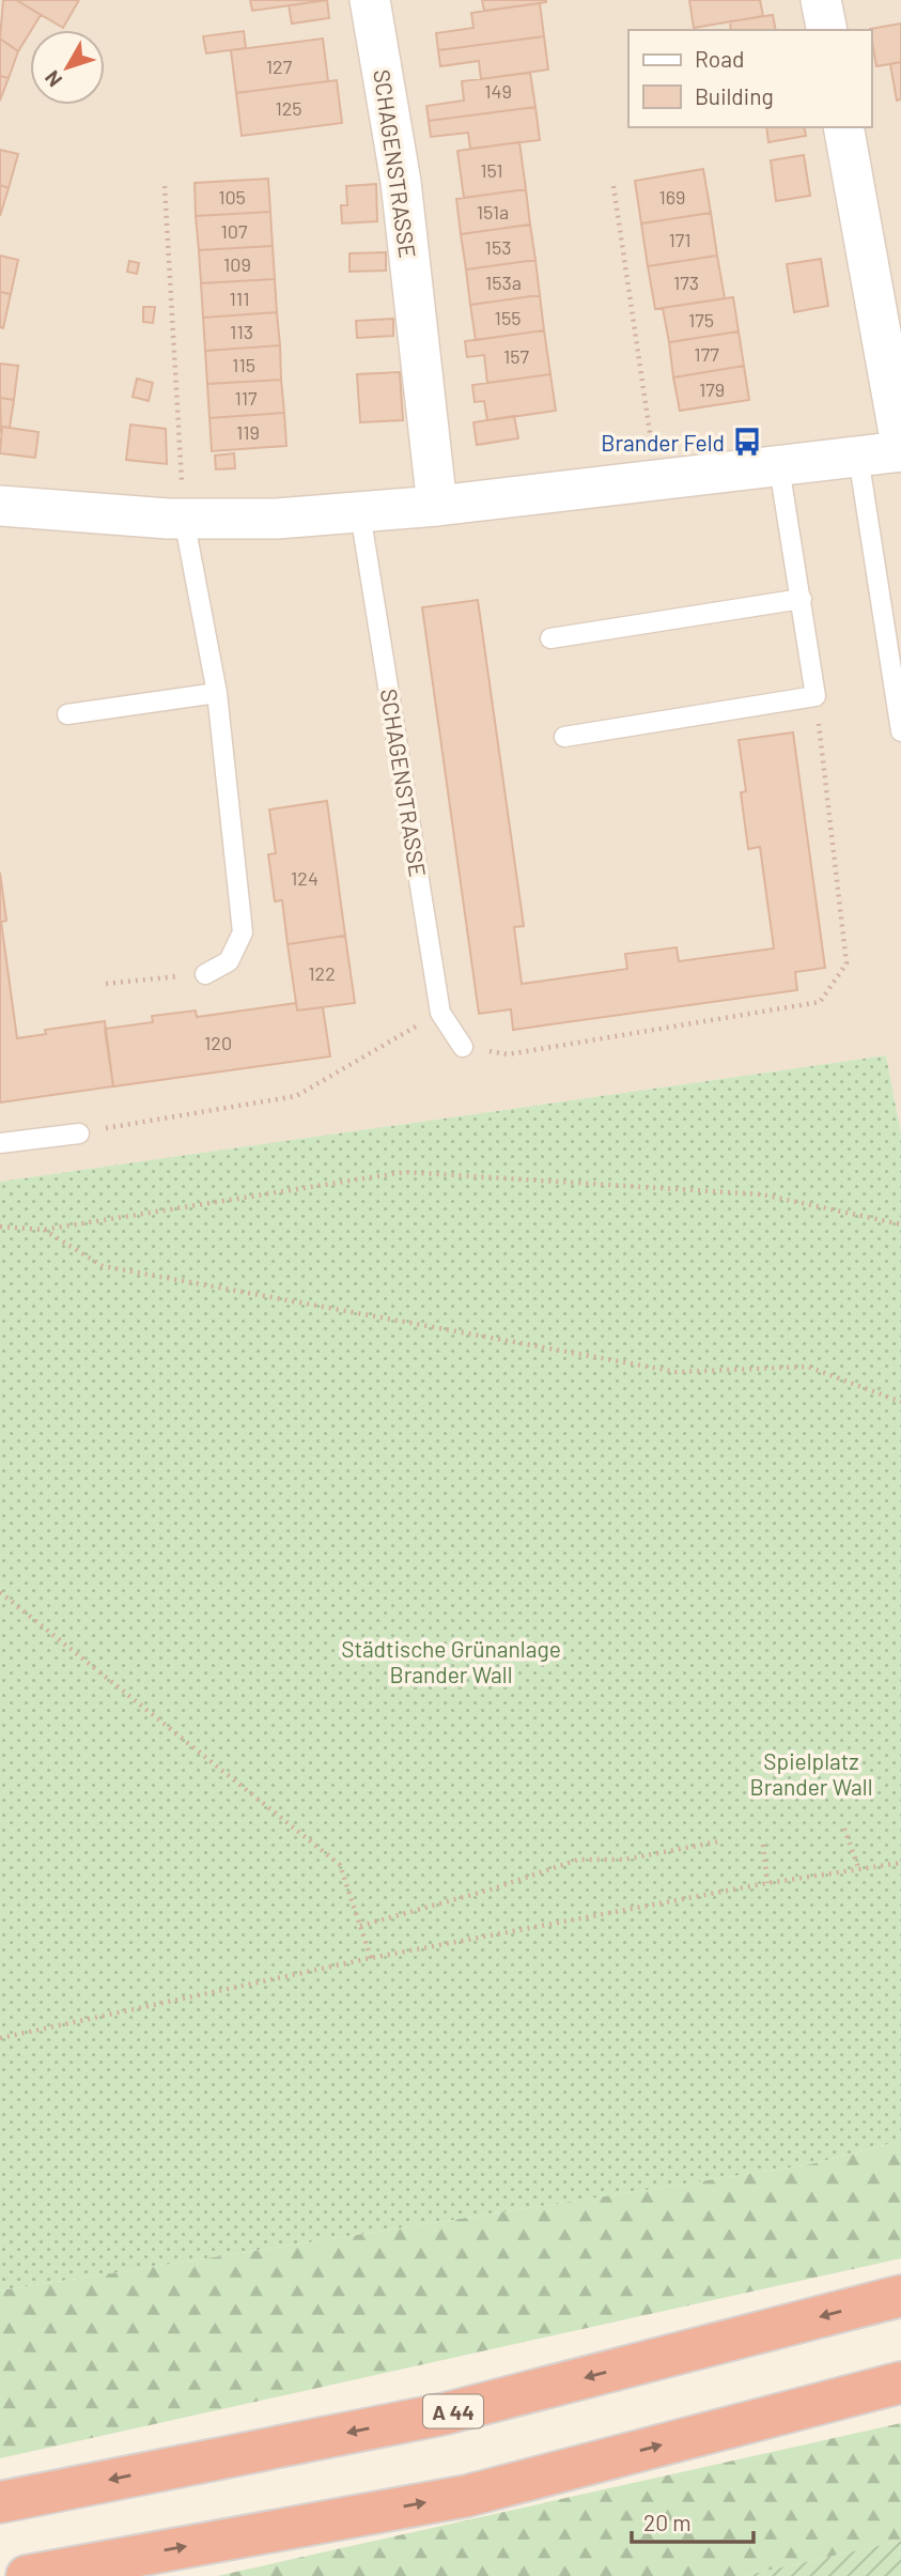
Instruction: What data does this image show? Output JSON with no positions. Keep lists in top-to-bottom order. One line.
{"streets":{"highway":["A 44"],"street":["SCHAGENSTRASSE"]},"parks":["Städtische Grünanlage Brander Wall","Spielplatz Brander Wall"],"places":{"bus stop":["Brander Feld"]},"house_numbers":["127","149","125","151","105","169","151a","107","171","153","109","153a","173","111","155","175","113","177","157","115","179","117","119","124","122","120"],"legend":["Road","Building"],"scale_bar":"20 m","north":"bottom left"}
